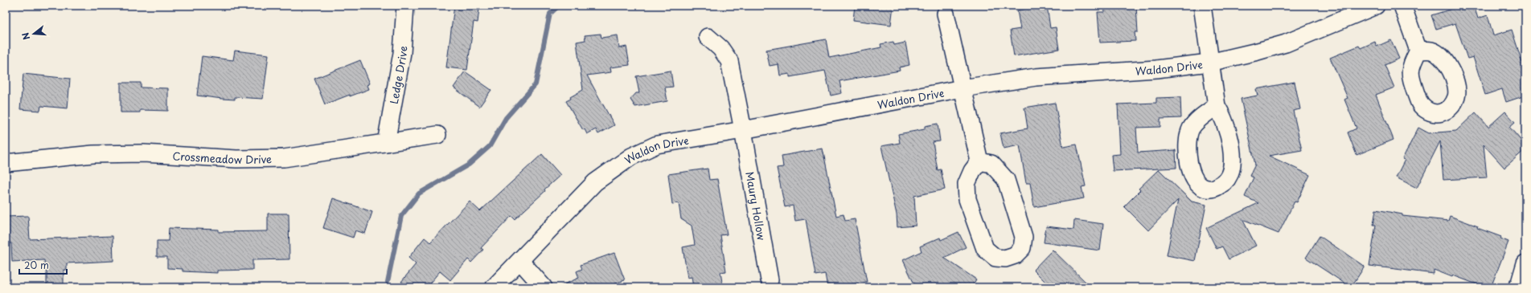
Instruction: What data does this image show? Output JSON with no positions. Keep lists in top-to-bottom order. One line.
{"streets":{"street":["Waldon Drive","Ledge Drive","Crossmeadow Drive","Maury Hollow"]},"crossings":[["Waldon Drive","Maury Hollow"],["Ledge Drive","Crossmeadow Drive"]],"scale_bar":"20 m","north":"left"}
